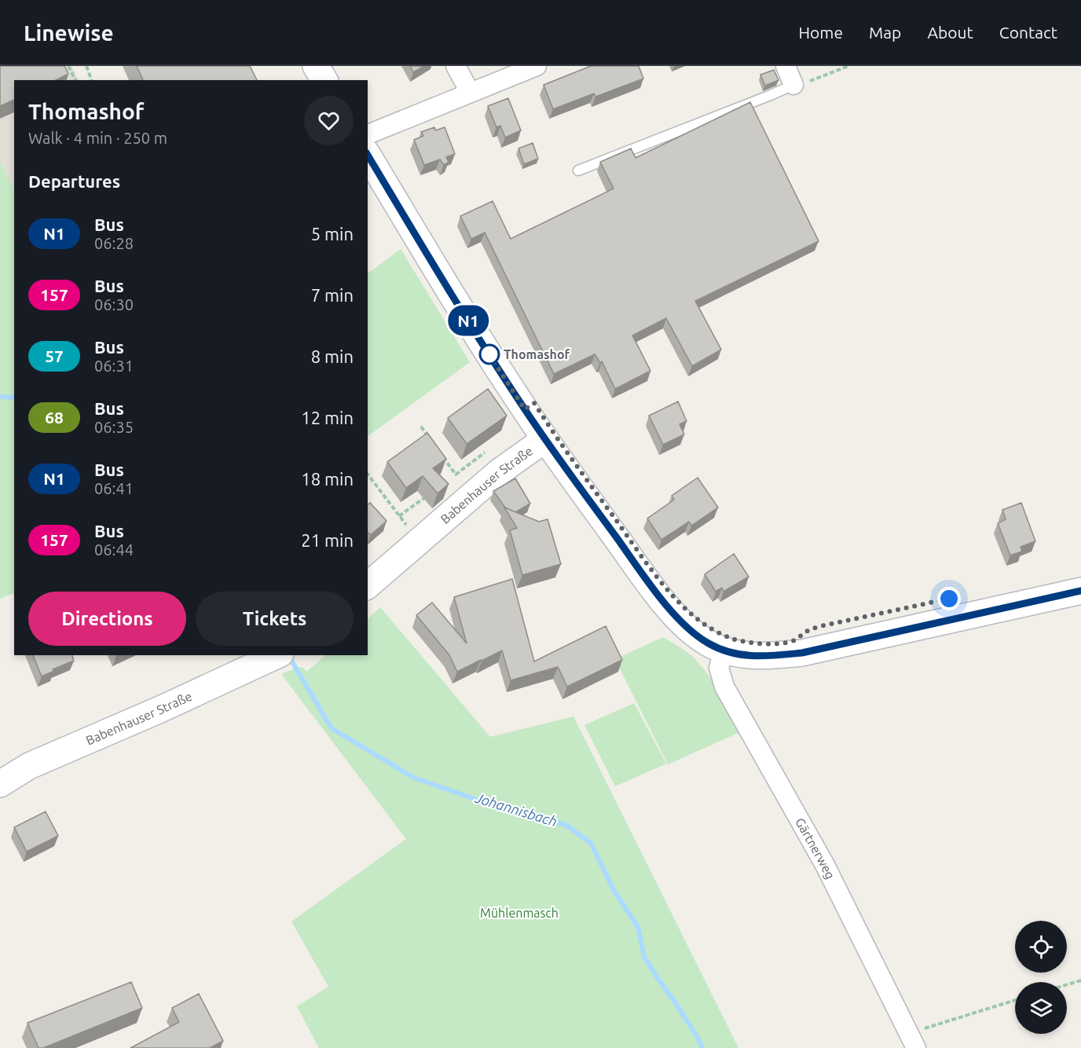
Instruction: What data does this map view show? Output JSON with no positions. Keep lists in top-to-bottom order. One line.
{"streets":{"main road":["Babenhauser Straße"],"street":["Gärtnerweg"]},"water":["Johannisbach"],"parks":["Mühlenmasch"],"places":["Thomashof"],"lines":["bus line N1"],"page":{"header":"Linewise","nav":["Home","Map","About","Contact"],"on_map":"N1","heading":[["Thomashof","Walk · 4 min · 250 m"],"Departures"],"list":[{"mark":"N1","name":"Bus","note":"06:28","value":"5 min"},{"mark":"157","name":"Bus","note":"06:30","value":"7 min"},{"mark":"57","name":"Bus","note":"06:31","value":"8 min"},{"mark":"68","name":"Bus","note":"06:35","value":"12 min"},{"mark":"N1","name":"Bus","note":"06:41","value":"18 min"},{"mark":"157","name":"Bus","note":"06:44","value":"21 min"}],"buttons":["Directions","Tickets"]}}
